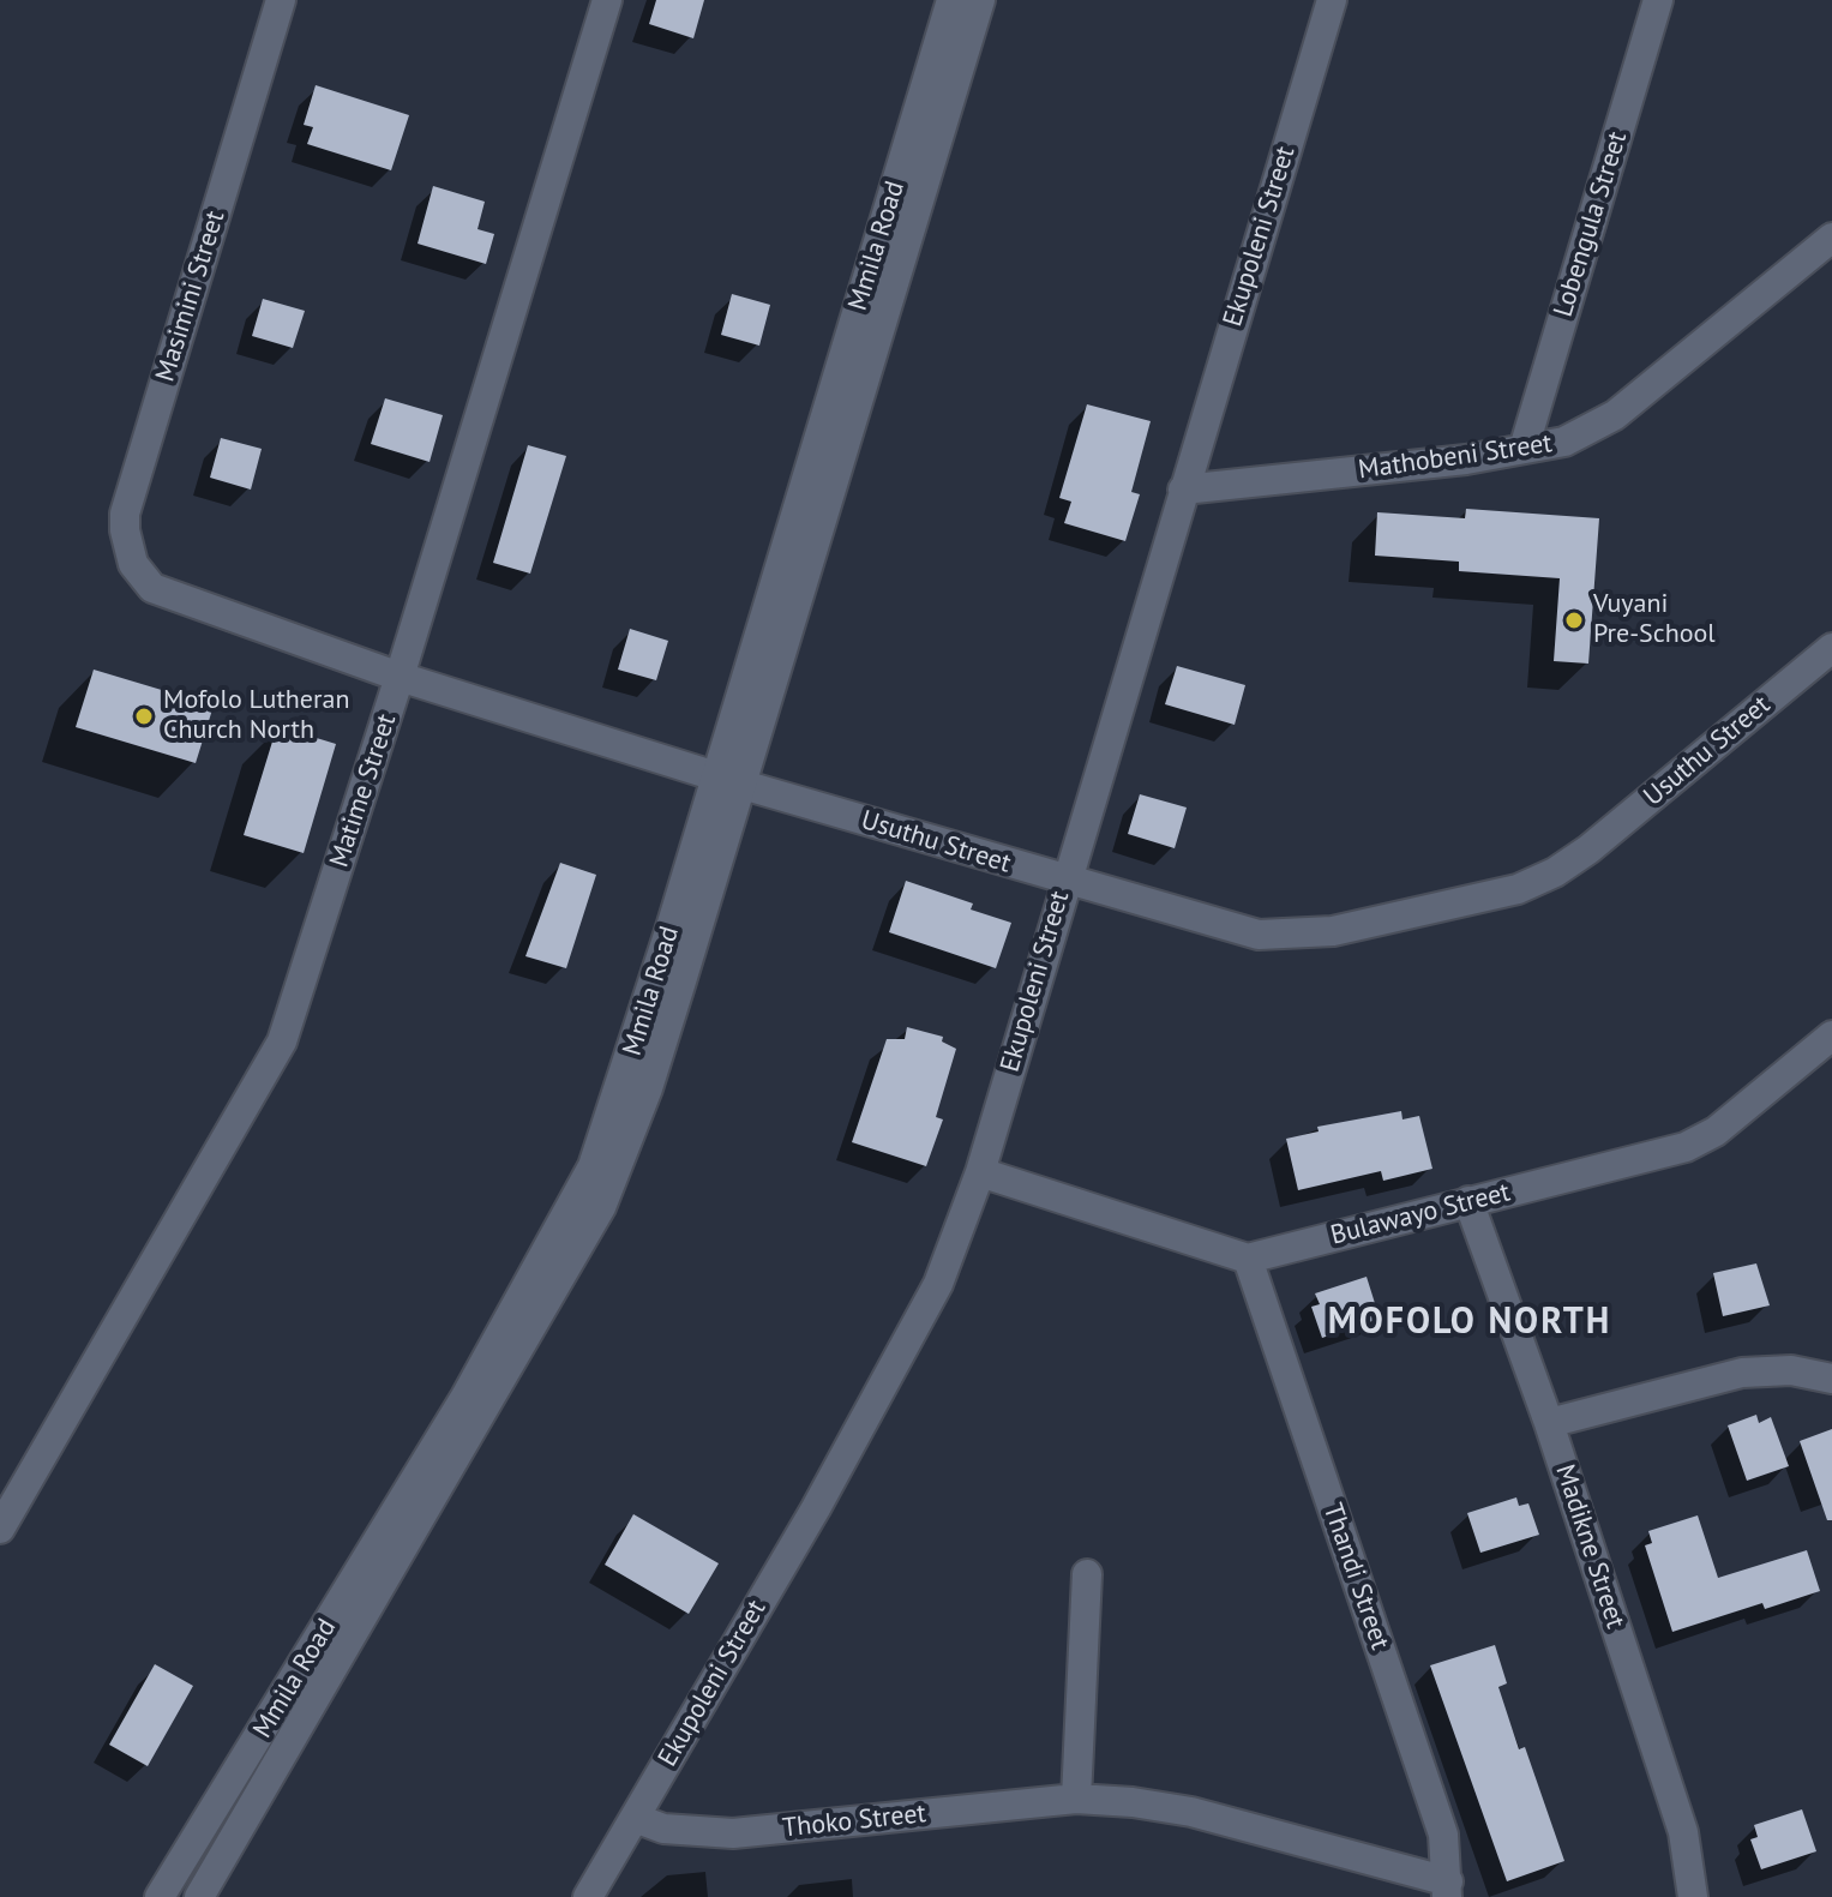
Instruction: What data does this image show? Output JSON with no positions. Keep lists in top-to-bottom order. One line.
{"streets":{"street":["Lobengula Street","Ekupoleni Street","Mmila Road","Masimini Street","Mathobeni Street","Usuthu Street","Matime Street","Bulawayo Street","Madikne Street","Thandi Street","Thoko Street"]},"crossings":[["Lobengula Street","Mathobeni Street"],["Ekupoleni Street","Mathobeni Street"],["Ekupoleni Street","Usuthu Street"],["Ekupoleni Street","Thoko Street"],["Mmila Road","Usuthu Street"],["Masimini Street","Usuthu Street"],["Usuthu Street","Matime Street"],["Bulawayo Street","Madikne Street"],["Bulawayo Street","Thandi Street"],["Thandi Street","Thoko Street"]],"districts":["MOFOLO NORTH"],"places":["Vuyani Pre-School","Mofolo Lutheran Church North"]}
